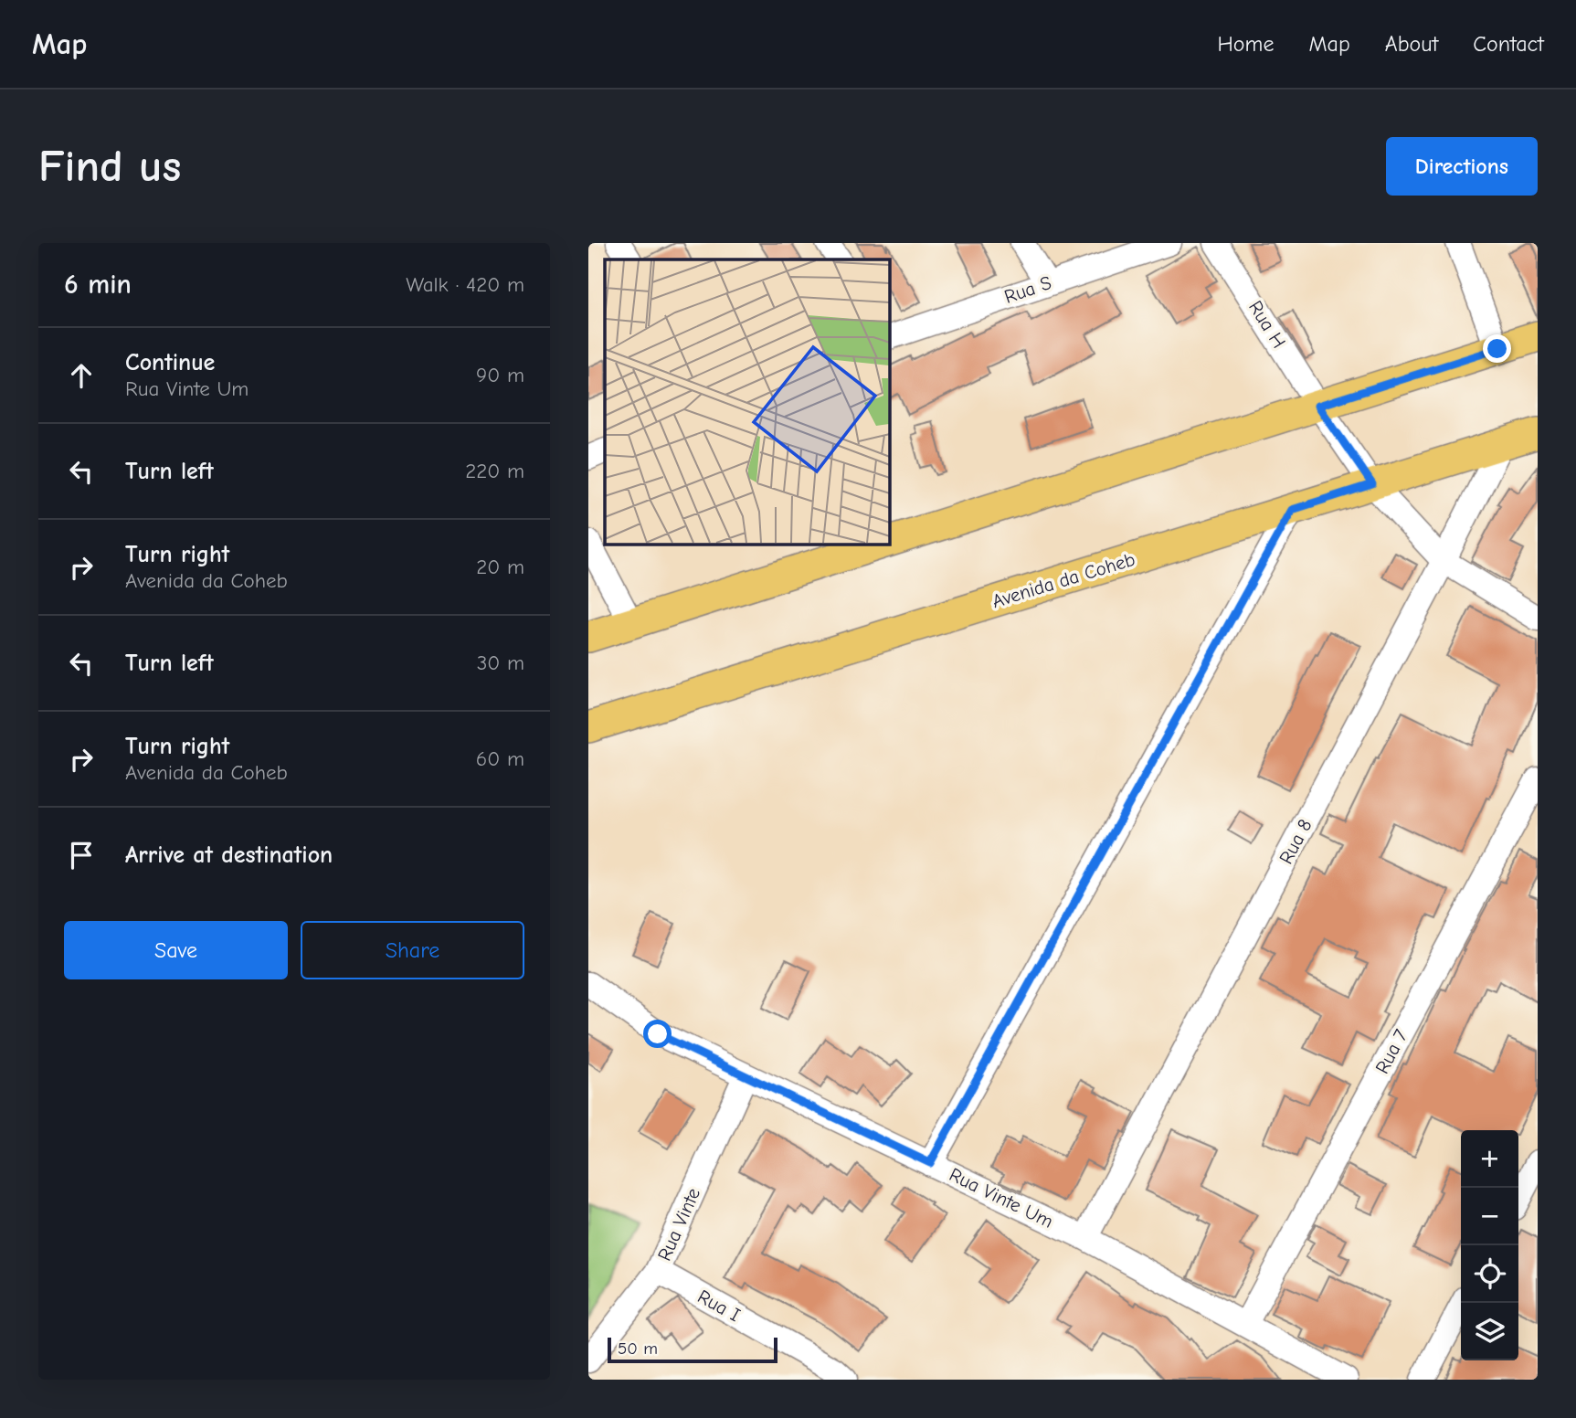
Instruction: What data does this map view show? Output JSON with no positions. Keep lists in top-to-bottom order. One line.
{"streets":{"main road":["Avenida da Coheb"],"street":["Rua S","Rua H","Rua 8","Rua 7","Rua Vinte Um","Rua Vinte","Rua I"]},"crossings":[["Rua H","Avenida da Coheb"],["Rua H","Rua 8"],["Avenida da Coheb","Rua 8"],["Rua 8","Rua Vinte Um"],["Rua 7","Rua Vinte Um"],["Rua Vinte Um","Rua Vinte"],["Rua Vinte","Rua I"]],"scale_bar":"50 m","page":{"header":"Map","nav":["Home","Map","About","Contact"],"buttons":["Directions",["Save","Share"]],"title":"Find us","heading":["6 min","Walk · 420 m"],"list":[["Continue","Rua Vinte Um","90 m"],["Turn left","220 m"],["Turn right","Avenida da Coheb","20 m"],["Turn left","30 m"],["Turn right","Avenida da Coheb","60 m"],"Arrive at destination"],"map_buttons":["+","−"],"scale":"50 m"}}
